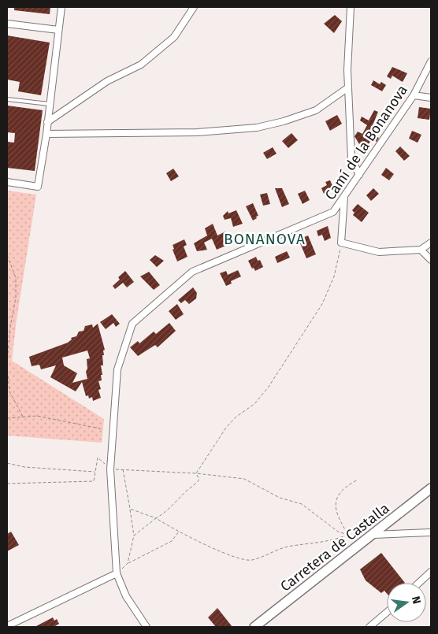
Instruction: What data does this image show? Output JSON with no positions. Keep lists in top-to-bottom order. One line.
{"streets":{"main road":["Carretera de Castalla"],"street":["Camí de la Bonanova"]},"districts":["BONANOVA"],"north":"right"}
